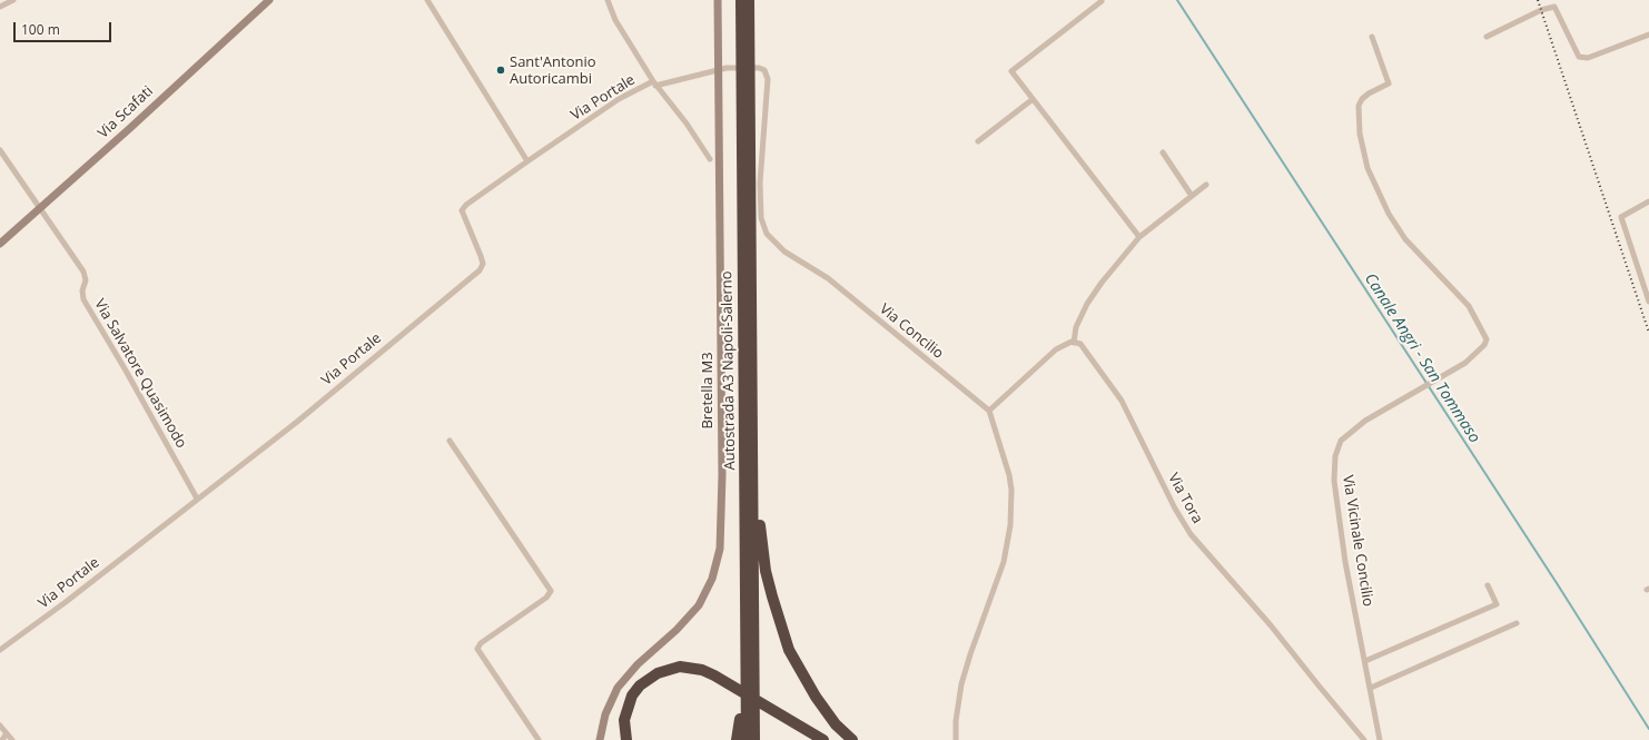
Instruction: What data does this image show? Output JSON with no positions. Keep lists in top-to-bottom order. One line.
{"streets":{"highway":["Autostrada A3 Napoli-Salerno"],"street":["Via Portale","Via Scafati","Via Concilio","Via Salvatore Quasimodo","Bretella M3","Via Tora","Via Vicinale Concilio"]},"crossings":[["Via Portale","Via Concilio"],["Via Portale","Via Salvatore Quasimodo"],["Via Scafati","Via Salvatore Quasimodo"]],"water":["Canale Angri - San Tommaso"],"places":["Sant'Antonio Autoricambi"],"scale_bar":"100 m"}
